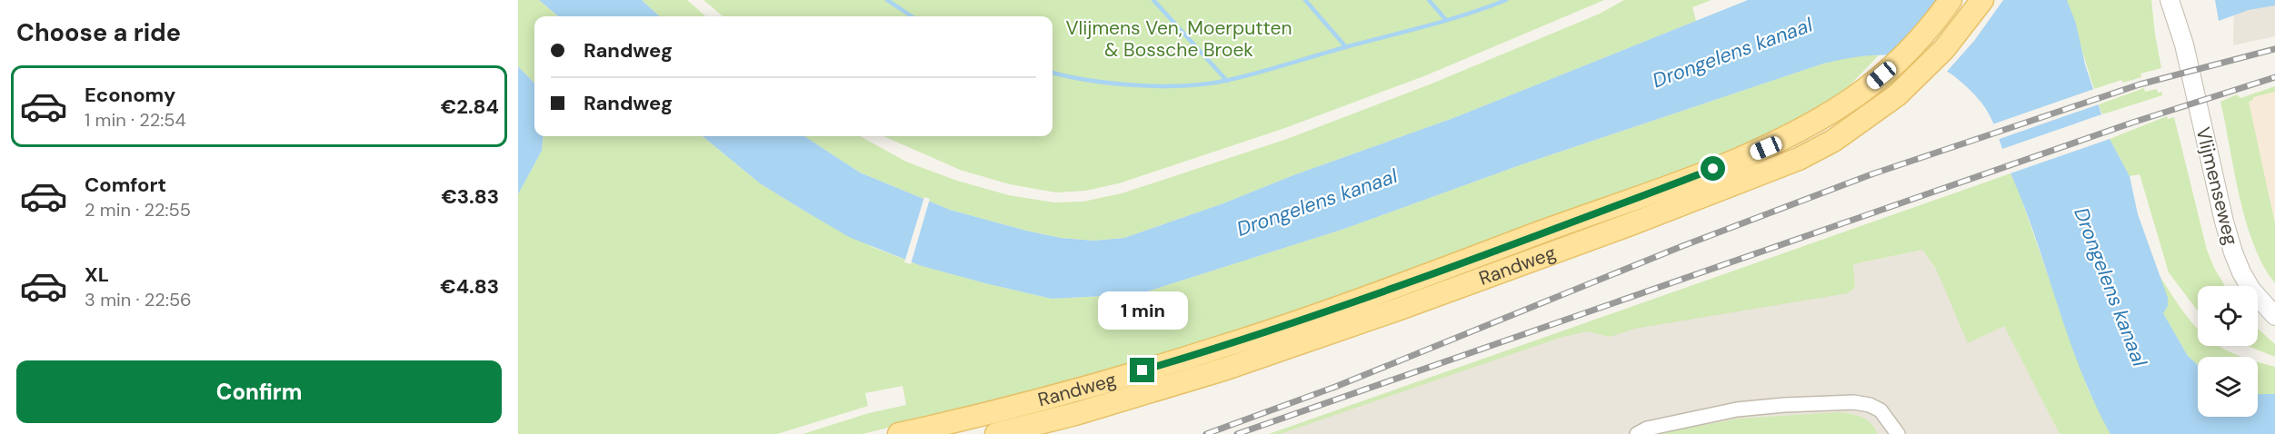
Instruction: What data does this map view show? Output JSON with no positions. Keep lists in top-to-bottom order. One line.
{"streets":{"main road":["Randweg"],"street":["Vlijmenseweg"]},"water":["Drongelens kanaal"],"parks":["Vlijmens Ven, Moerputten & Bossche Broek"],"page":{"heading":"Choose a ride","banner":["Randweg","Randweg"],"list":[{"name":"Economy","note":"1 min · 22:54","value":"€2.84"},{"name":"Comfort","note":"2 min · 22:55","value":"€3.83"},{"name":"XL","note":"3 min · 22:56","value":"€4.83"}],"bubble":"1 min","buttons":"Confirm"}}
